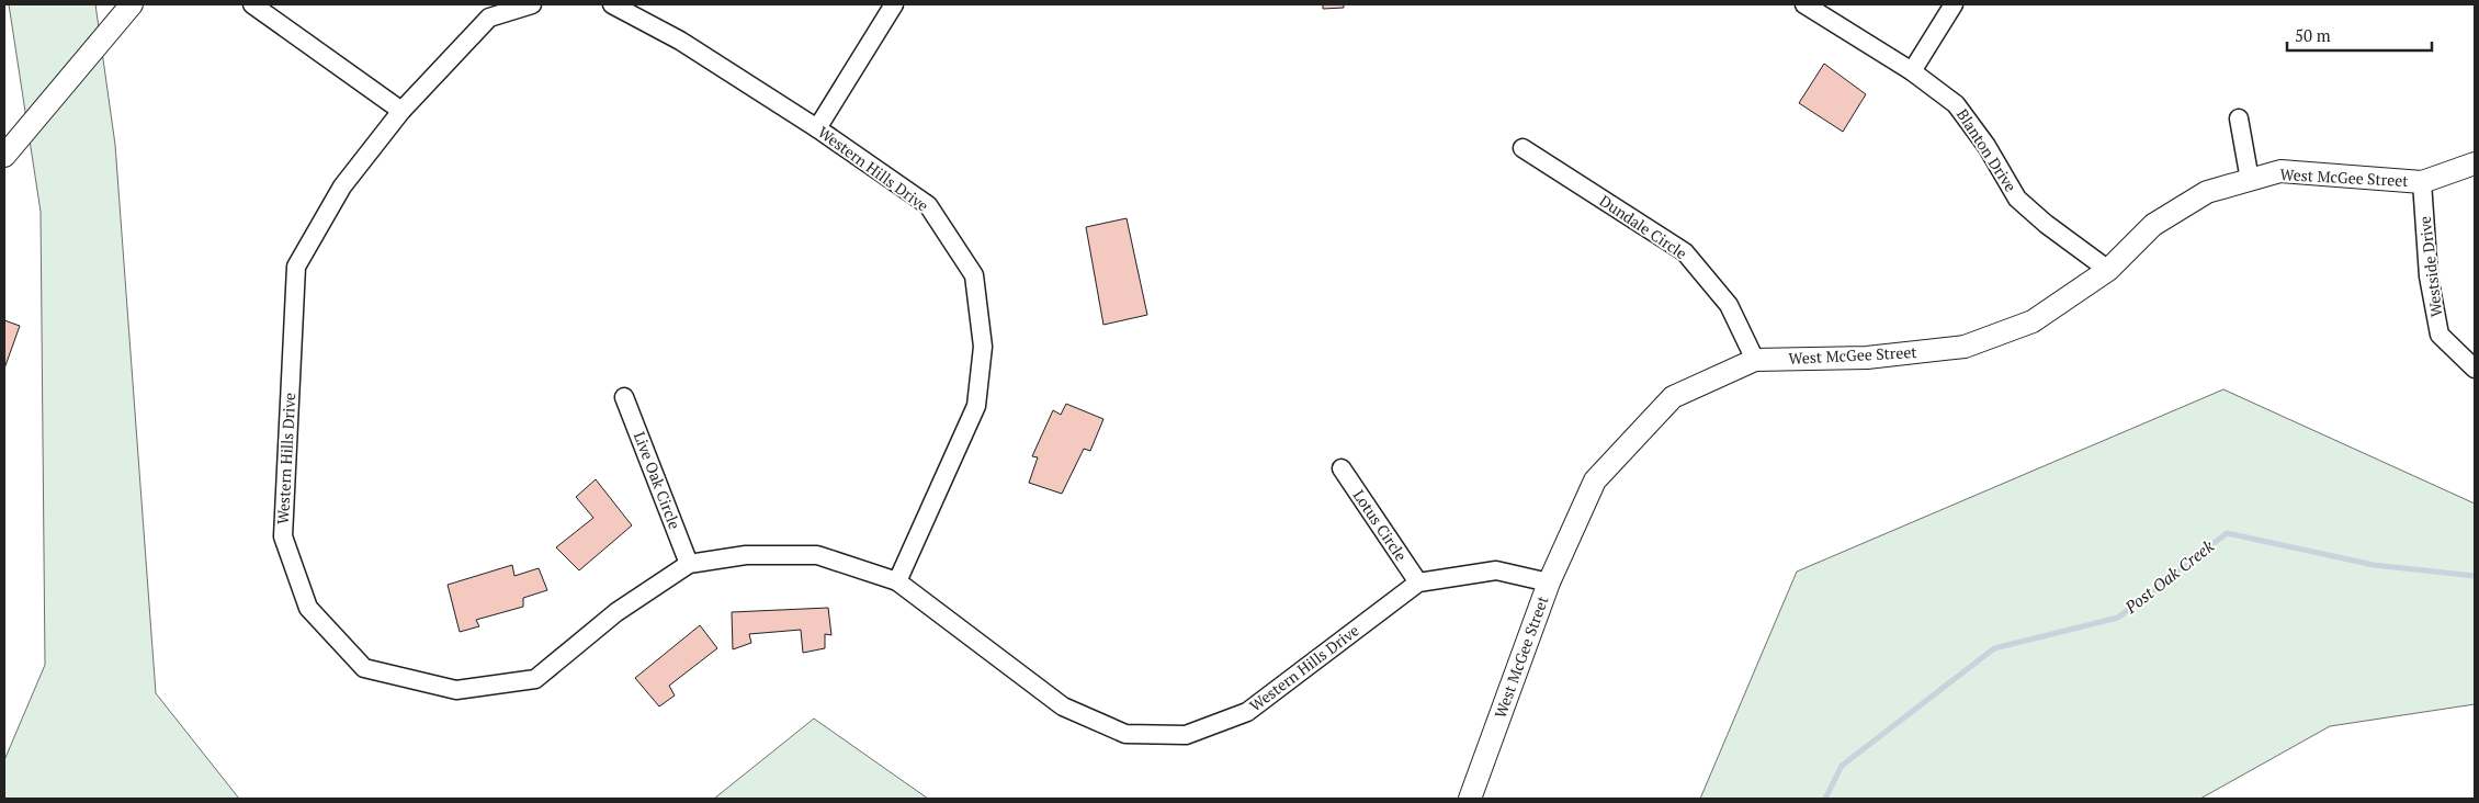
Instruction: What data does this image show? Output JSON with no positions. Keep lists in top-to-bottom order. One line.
{"streets":{"street":["Blanton Drive","Western Hills Drive","West McGee Street","Dundale Circle","Westside Drive","Live Oak Circle","Lotus Circle"]},"crossings":[["Blanton Drive","West McGee Street"],["Western Hills Drive","West McGee Street"],["Western Hills Drive","Live Oak Circle"],["Western Hills Drive","Lotus Circle"],["West McGee Street","Dundale Circle"],["West McGee Street","Westside Drive"]],"water":["Post Oak Creek"],"scale_bar":"50 m"}
